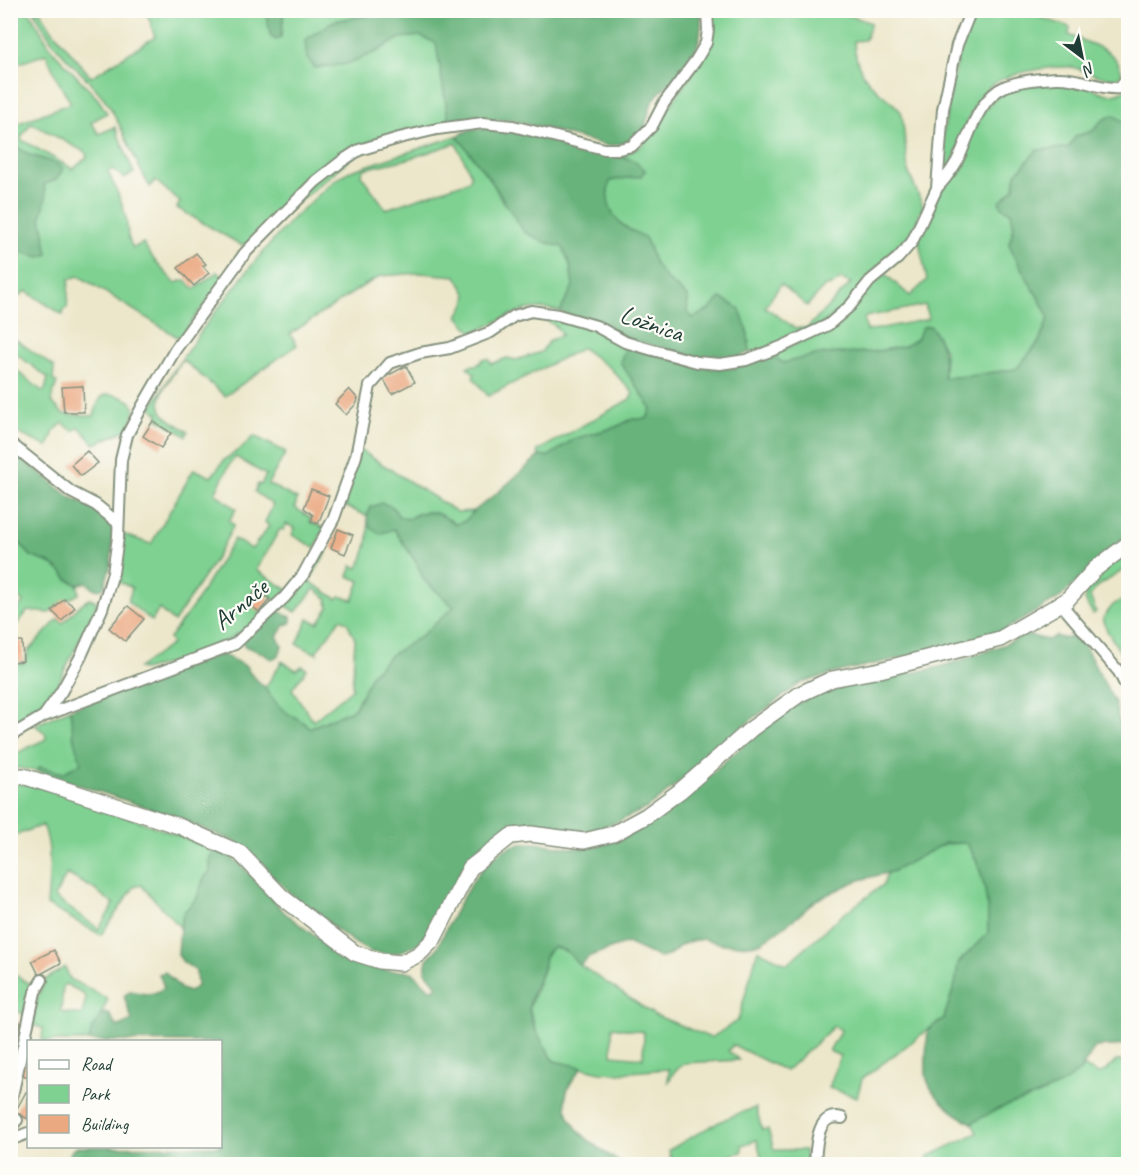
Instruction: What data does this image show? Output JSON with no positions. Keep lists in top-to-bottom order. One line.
{"streets":{"street":["Ložnica","Arnače"]},"crossings":[["Ložnica","Arnače"]],"legend":["Road","Park","Building"],"north":"bottom right"}
